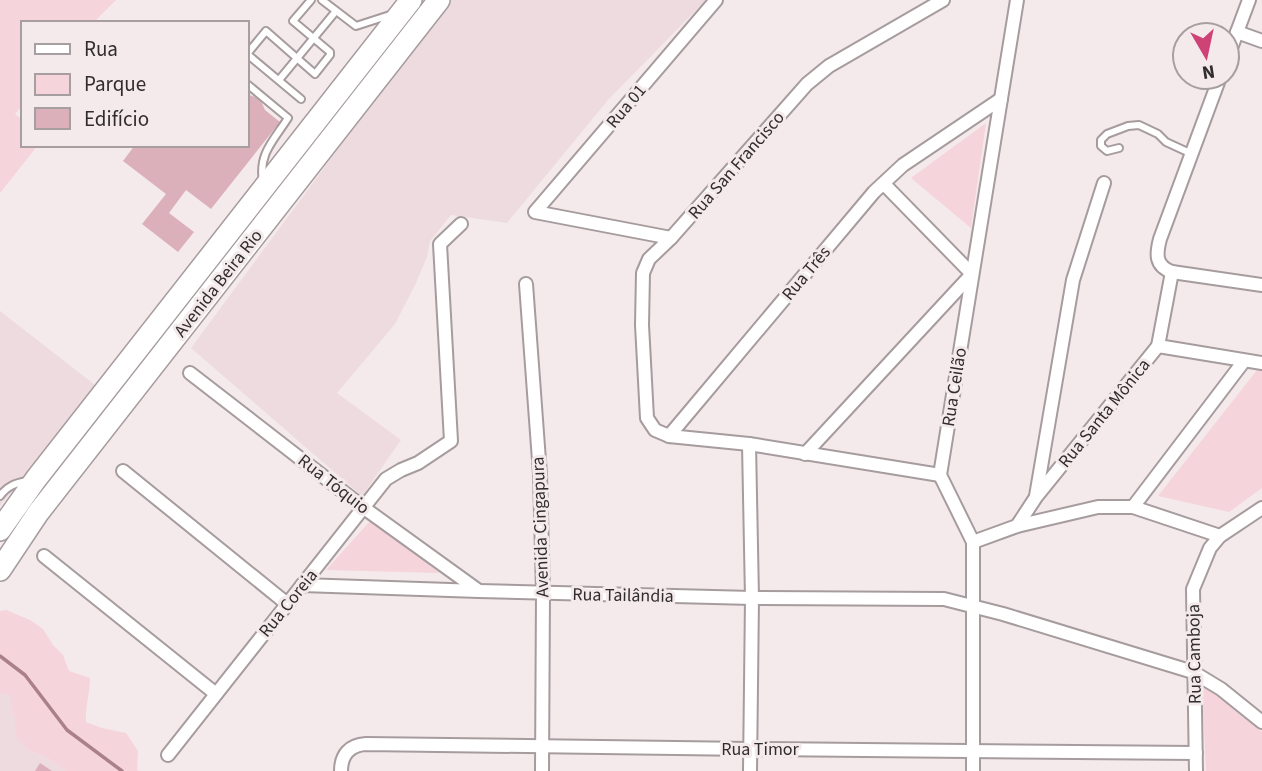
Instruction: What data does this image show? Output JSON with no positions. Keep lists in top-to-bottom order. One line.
{"streets":{"main road":["Avenida Beira Rio"],"street":["Rua 01","Rua San Francisco","Rua Três","Rua Ceilão","Rua Santa Mônica","Rua Tóquio","Avenida Cingapura","Rua Tailândia","Rua Coreia","Rua Camboja","Rua Timor"]},"crossings":[["Rua 01","Rua San Francisco"],["Rua San Francisco","Rua Três"],["Rua Três","Rua Ceilão"],["Rua Tóquio","Rua Tailândia"],["Rua Tóquio","Rua Coreia"],["Avenida Cingapura","Rua Tailândia"],["Avenida Cingapura","Rua Timor"],["Rua Tailândia","Rua Coreia"],["Rua Camboja","Rua Timor"]],"legend":["Rua","Parque","Edifício"],"north":"bottom"}
